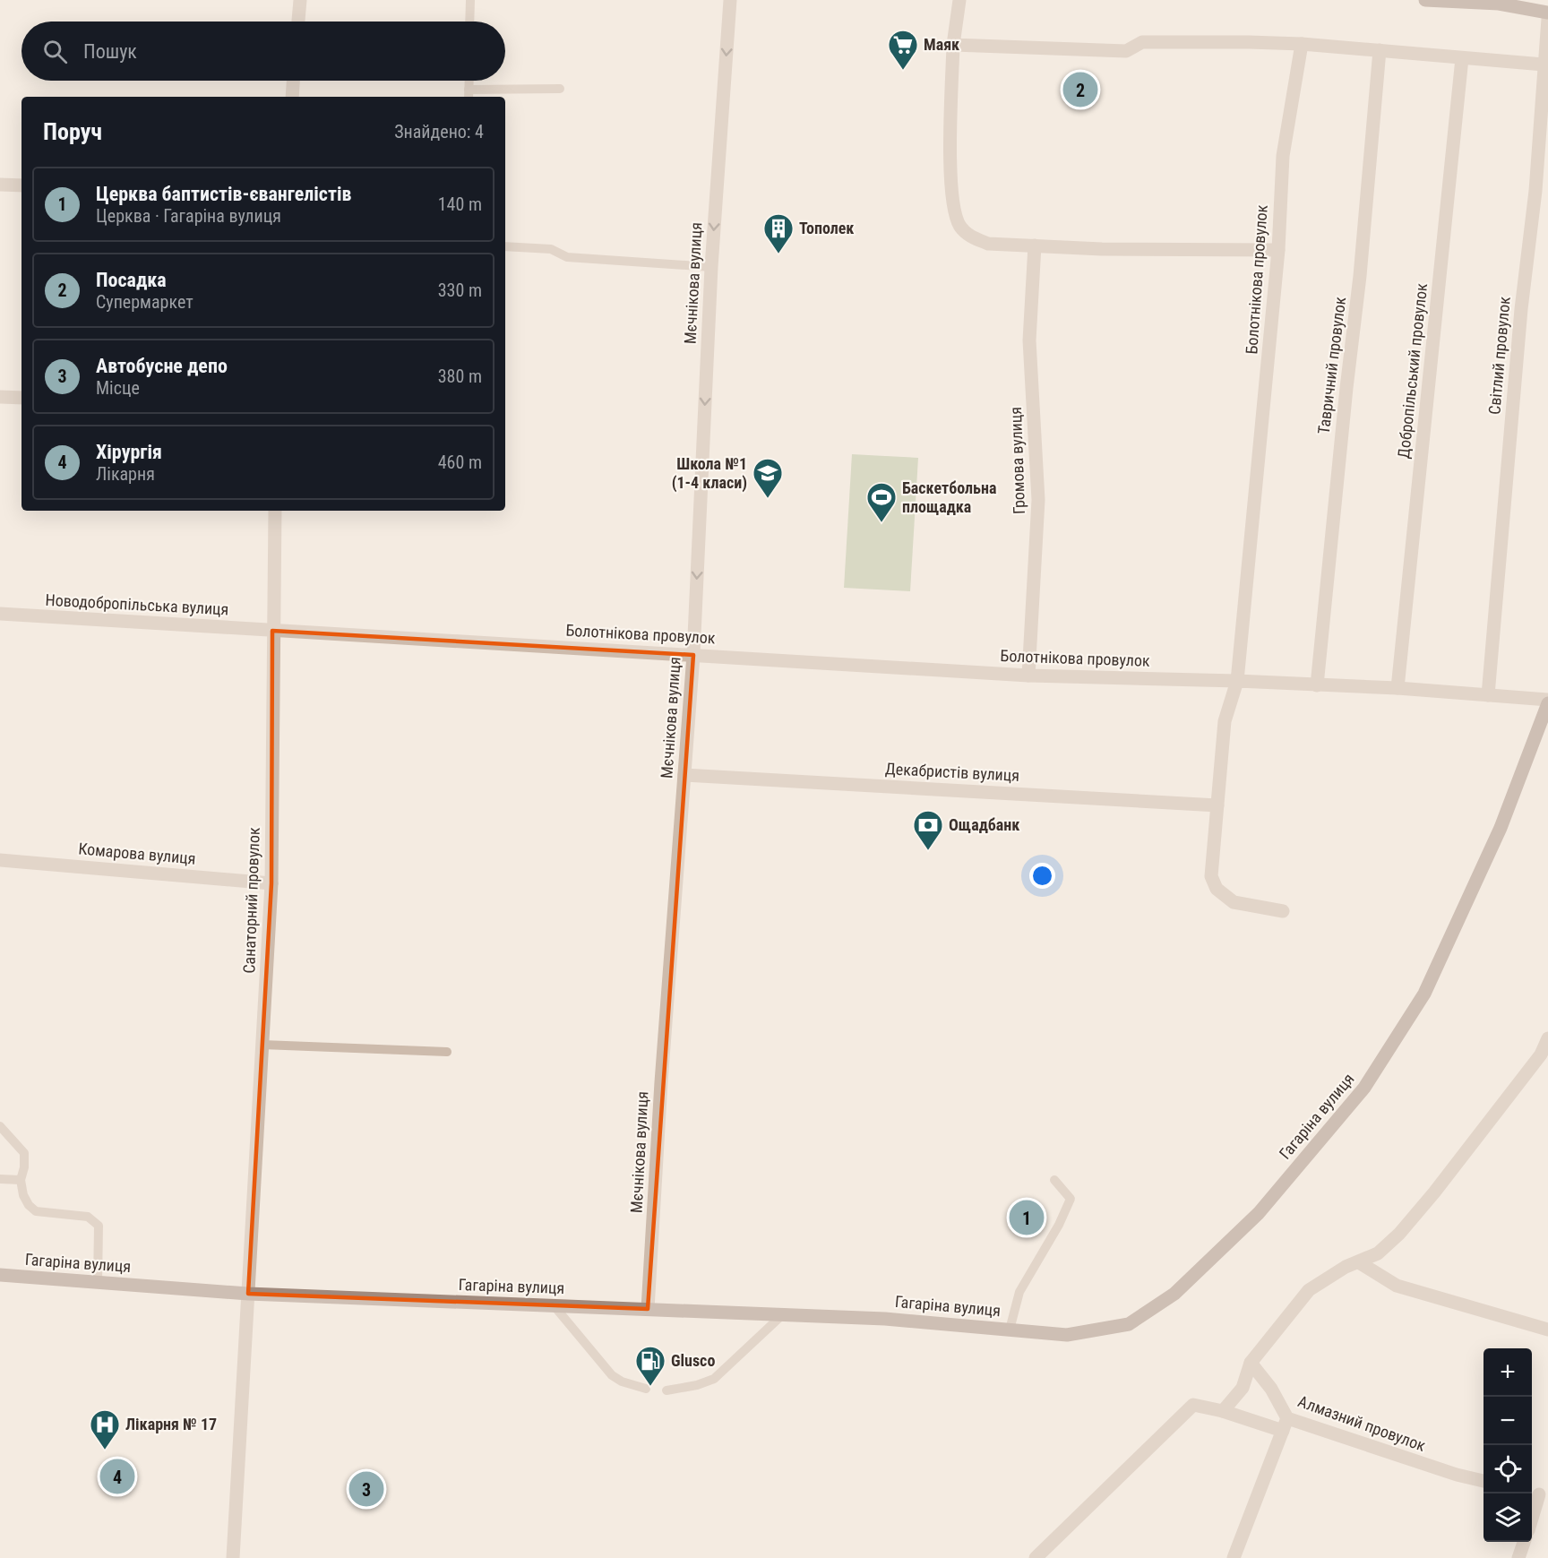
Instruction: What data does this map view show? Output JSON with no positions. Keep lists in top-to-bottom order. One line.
{"streets":{"main road":["Гагаріна вулиця"],"street":["Болотнікова провулок","Мєчнікова вулиця","Світлий провулок","Тавричний провулок","Добропільський провулок","Громова вулиця","Новодобропільська вулиця","Декабристів вулиця","Комарова вулиця","Санаторний провулок","Алмазний провулок"]},"crossings":[["Болотнікова провулок","Мєчнікова вулиця"],["Болотнікова провулок","Громова вулиця"],["Болотнікова провулок","Новодобропільська вулиця"],["Болотнікова провулок","Санаторний провулок"],["Мєчнікова вулиця","Декабристів вулиця"],["Мєчнікова вулиця","Гагаріна вулиця"],["Новодобропільська вулиця","Санаторний провулок"],["Комарова вулиця","Санаторний провулок"],["Санаторний провулок","Гагаріна вулиця"]],"one_way":["Мєчнікова вулиця"],"places":{"supermarket":["Маяк"],"building":["Тополек"],"school or university":["Школа №1 (1-4 класи)"],"sports":["Баскетбольна площадка"],"bank":["Ощадбанк"],"fuel station":["Glusco"],"hospital":["Лікарня № 17"]},"page":{"search":"Пошук","pins":["2","1","4","3"],"heading":["Поруч","Знайдено: 4"],"list":[{"mark":"1","name":"Церква баптистів-євангелістів","note":"Церква · Гагаріна вулиця","value":"140 m"},{"mark":"2","name":"Посадка","note":"Супермаркет","value":"330 m"},{"mark":"3","name":"Автобусне депо","note":"Місце","value":"380 m"},{"mark":"4","name":"Хірургія","note":"Лікарня","value":"460 m"}],"map_buttons":["+","−"]}}
